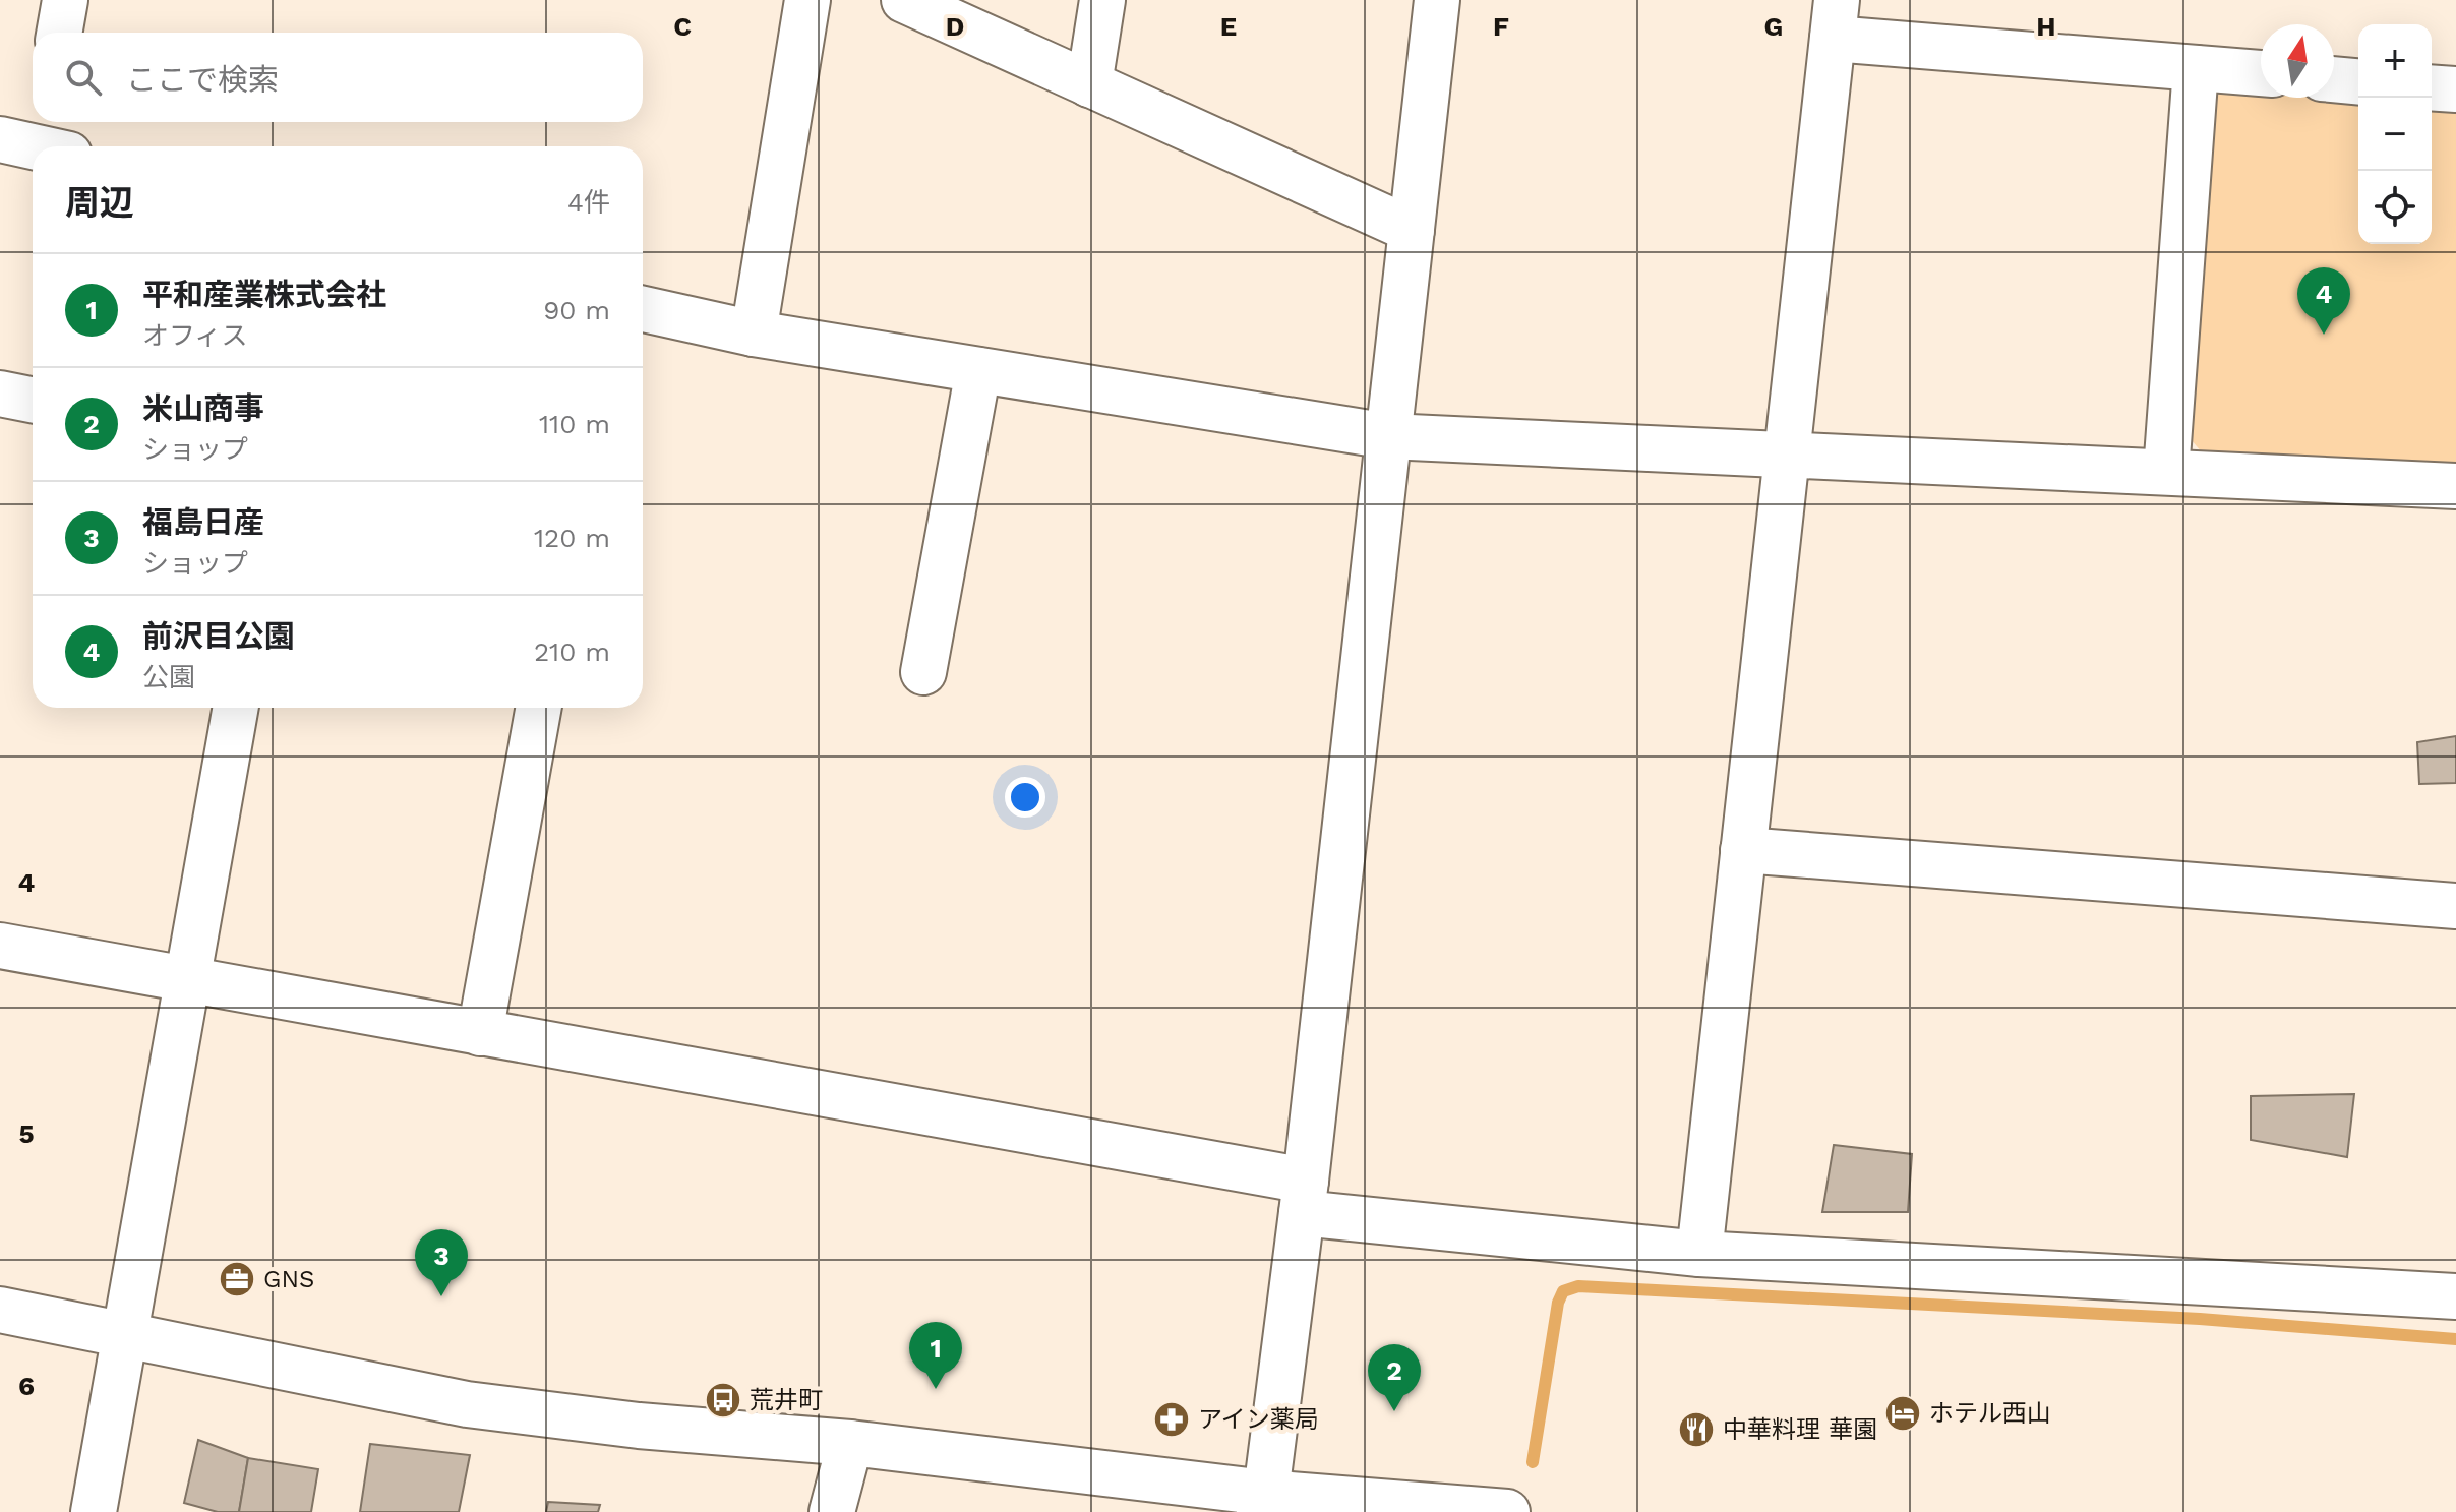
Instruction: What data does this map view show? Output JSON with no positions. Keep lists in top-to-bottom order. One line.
{"places":{"office":["GNS"],"bus stop":["荒井町"],"hotel":["ホテル西山"],"pharmacy":["アイン薬局"],"restaurant":["中華料理 華園"]},"north":"top","page":{"map_buttons":["+","−"],"search":"ここで検索","heading":["周辺","4件"],"list":[{"mark":"1","name":"平和産業株式会社","note":"オフィス","value":"90 m"},{"mark":"2","name":"米山商事","note":"ショップ","value":"110 m"},{"mark":"3","name":"福島日産","note":"ショップ","value":"120 m"},{"mark":"4","name":"前沢目公園","note":"公園","value":"210 m"}],"pins":["4","3","1","2"]},"grid":{"columns":["C","D","E","F","G","H"],"rows":["4","5","6"]}}
